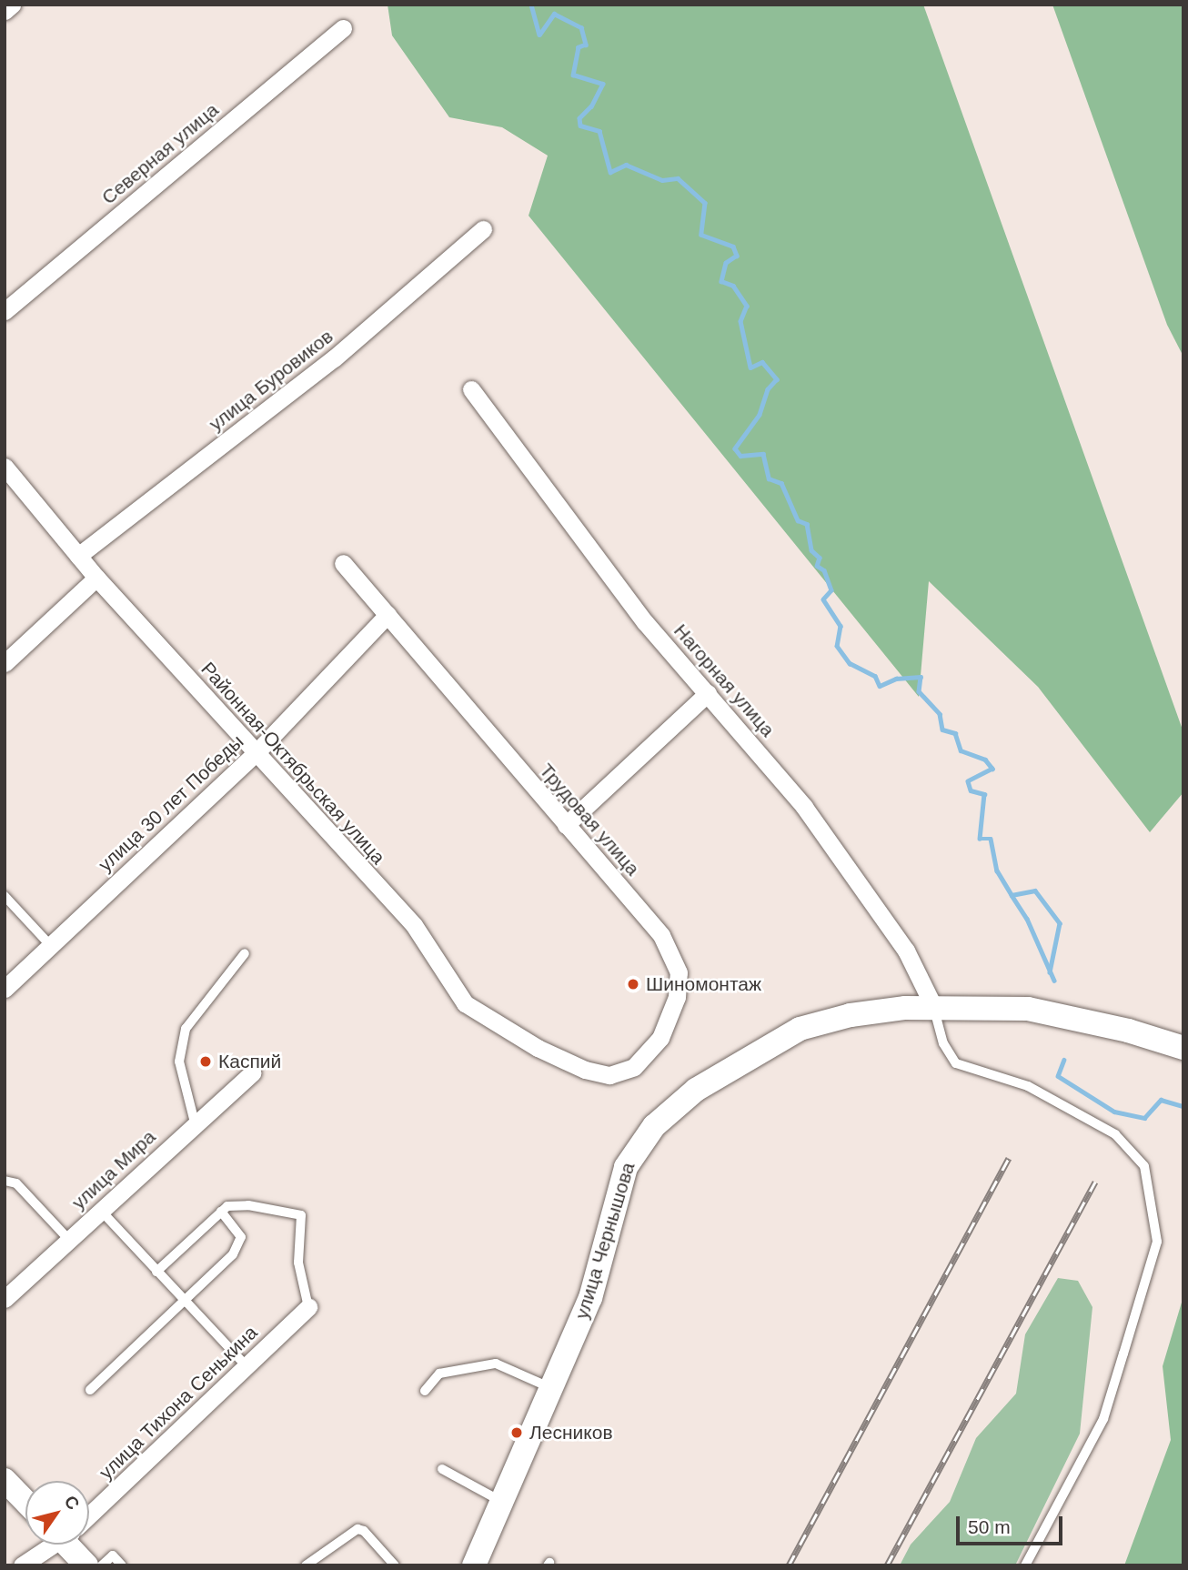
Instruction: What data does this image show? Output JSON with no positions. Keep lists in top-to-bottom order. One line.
{"streets":{"main road":["улица Чернышова"],"street":["Северная улица","улица Буровиков","Нагорная улица","Районная-Октябрьская улица","улица 30 лет Победы","Трудовая улица","улица Мира","улица Тихона Сенькина"]},"crossings":[["улица Буровиков","Районная-Октябрьская улица"],["Нагорная улица","улица Чернышова"],["Районная-Октябрьская улица","улица 30 лет Победы"],["Районная-Октябрьская улица","Трудовая улица"],["улица 30 лет Победы","Трудовая улица"]],"places":["Шиномонтаж","Каспий","Лесников"],"scale_bar":"50 m","north":"top right"}
